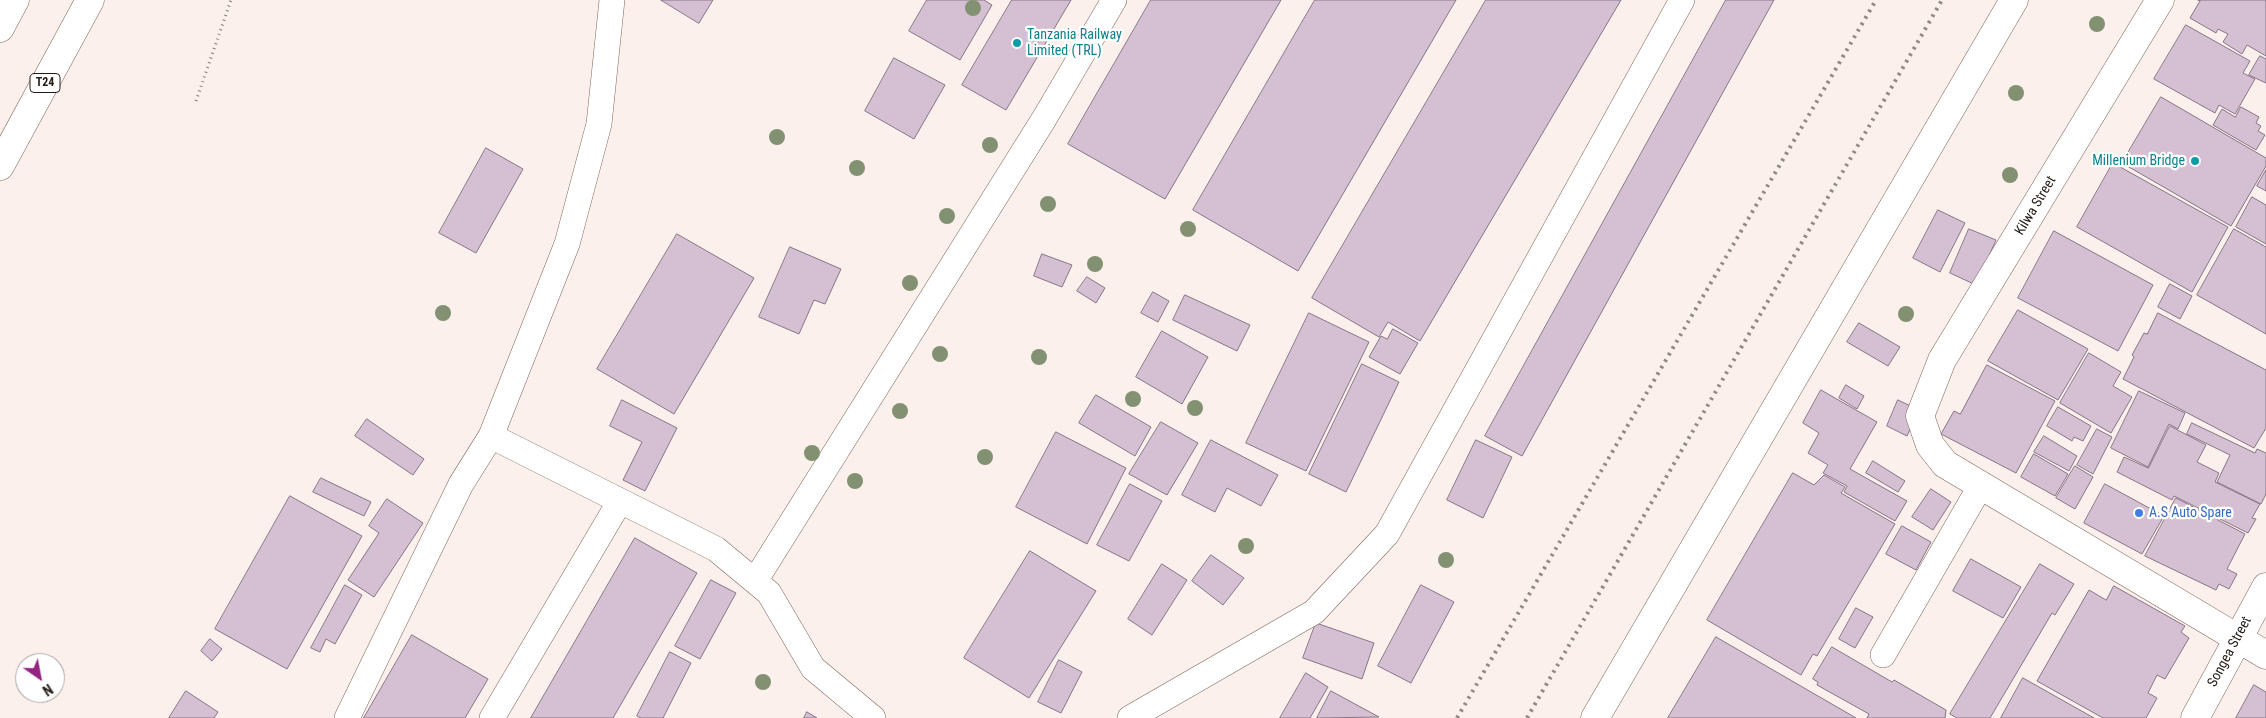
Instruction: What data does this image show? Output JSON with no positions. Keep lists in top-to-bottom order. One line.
{"streets":{"main road":["T24","Kilwa Street","Songea Street"]},"places":["Tanzania Railway Limited (TRL)","Millenium Bridge","A.S Auto Spare"],"north":"bottom right"}
